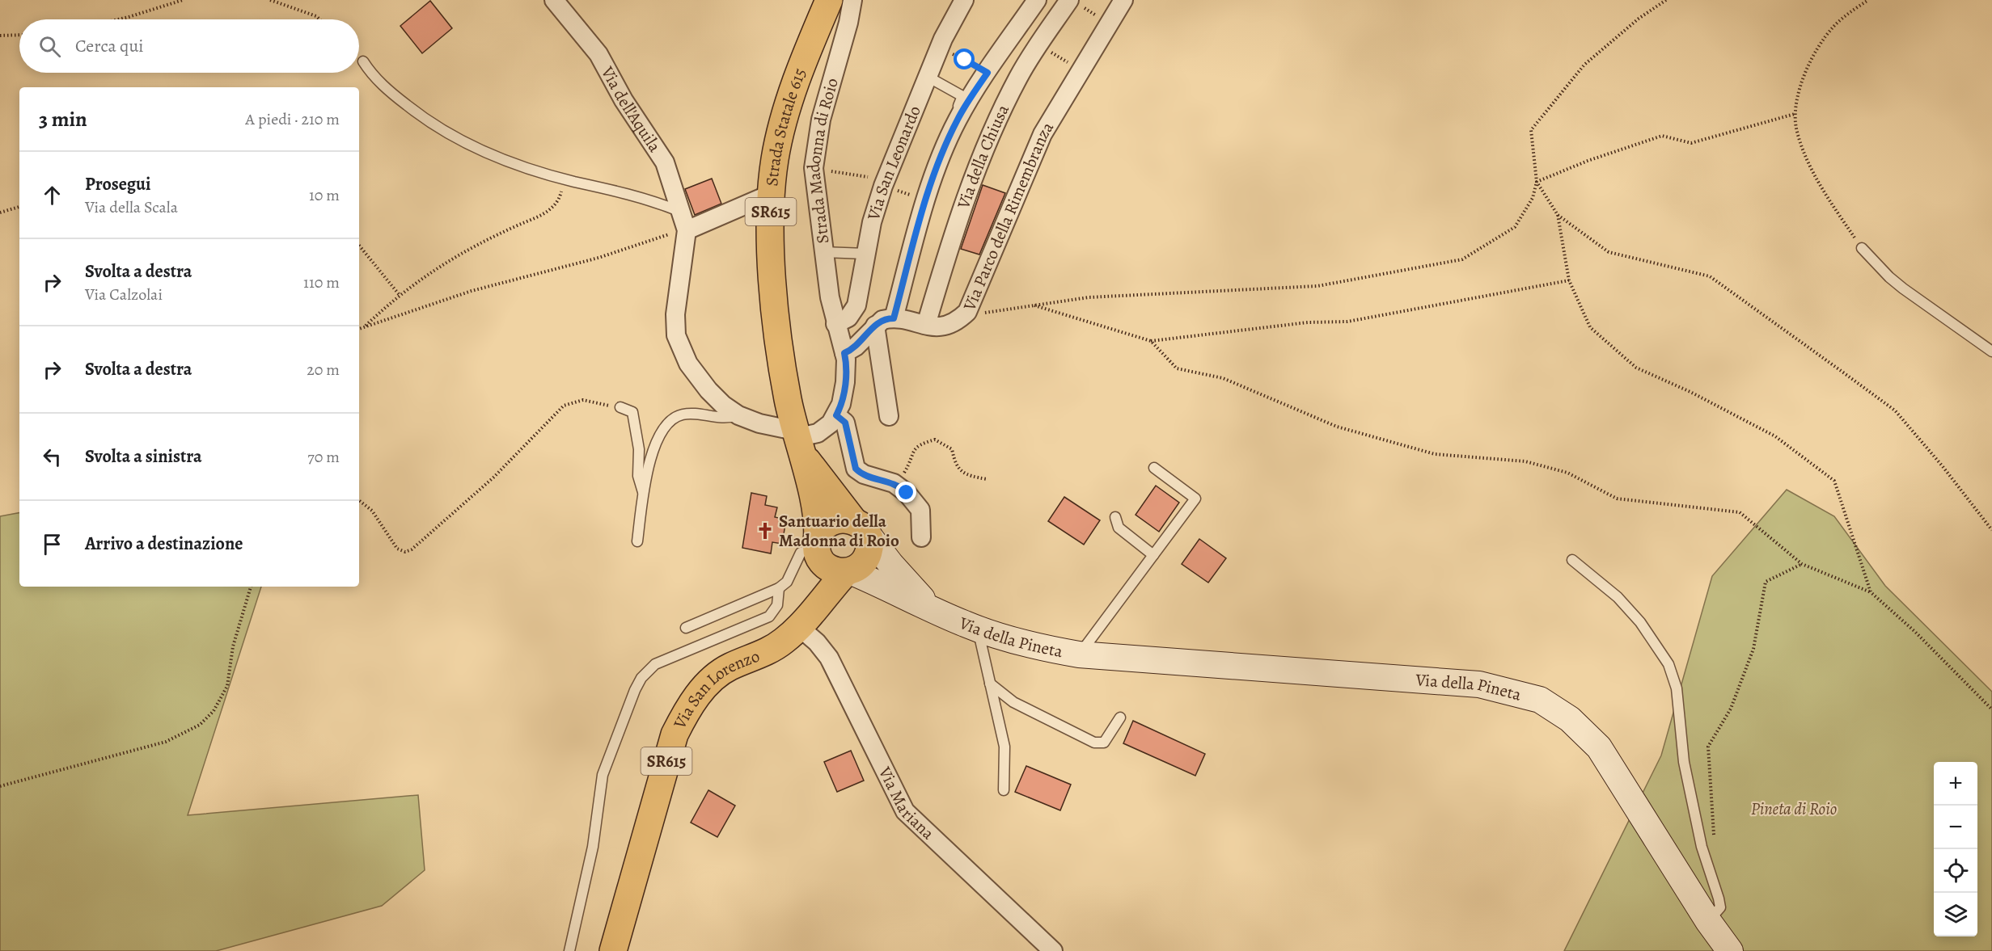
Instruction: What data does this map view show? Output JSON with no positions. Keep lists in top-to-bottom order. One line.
{"streets":{"main road":["Strada Statale 615","SR615","Via della Pineta","Via San Lorenzo"],"street":["Via dell'Aquila","Via della Chiusa","Strada Madonna di Roio","Via San Leonardo","Via Parco della Rimembranza","Via Mariana"]},"crossings":[["Via dell'Aquila","Strada Statale 615"],["Via dell'Aquila","SR615"],["Strada Statale 615","SR615"],["Via della Chiusa","Via Parco della Rimembranza"],["Strada Madonna di Roio","Via San Leonardo"],["SR615","Via della Pineta"],["SR615","Via San Lorenzo"],["Via della Pineta","Via San Lorenzo"],["Via San Lorenzo","Via Mariana"]],"parks":["Pineta di Roio"],"places":{"church":["Santuario della Madonna di Roio"]},"page":{"search":"Cerca qui","heading":["3 min","A piedi · 210 m"],"list":[["Prosegui","Via della Scala","10 m"],["Svolta a destra","Via Calzolai","110 m"],["Svolta a destra","20 m"],["Svolta a sinistra","70 m"],"Arrivo a destinazione"],"map_buttons":["+","−"]}}
